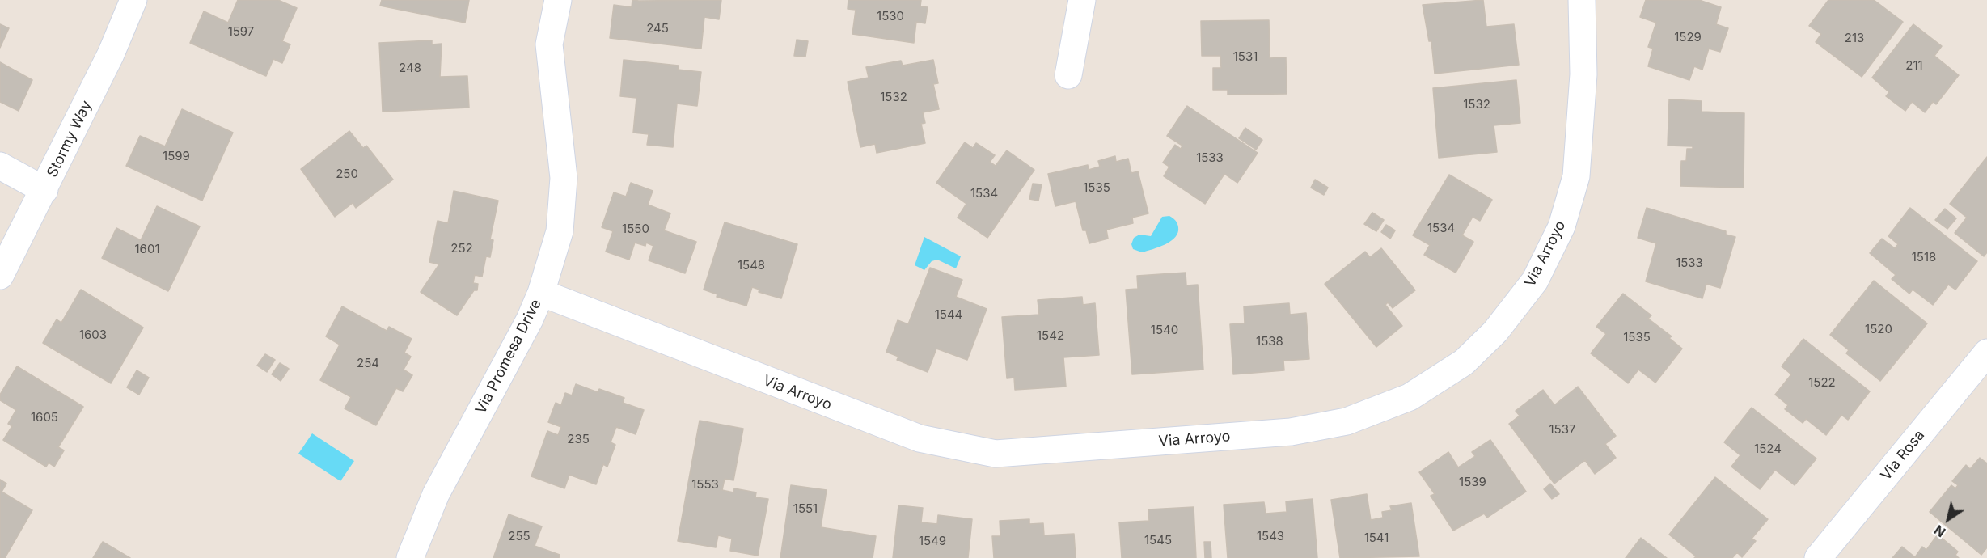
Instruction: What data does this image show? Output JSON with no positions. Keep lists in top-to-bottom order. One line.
{"streets":{"street":["Stormy Way","Via Arroyo","Via Promesa Drive","Via Rosa"]},"crossings":[["Via Arroyo","Via Promesa Drive"]],"house_numbers":["1530","245","1597","1529","213","1531","211","248","1532","1532","1599","1533","250","1535","1534","1534","1550","252","1601","1518","1533","1548","1544","1520","1540","1603","1542","1535","1538","254","1522","1605","1537","235","1524","1539","1553","1551","255","1543","1541","1545","1549"],"north":"bottom left"}
